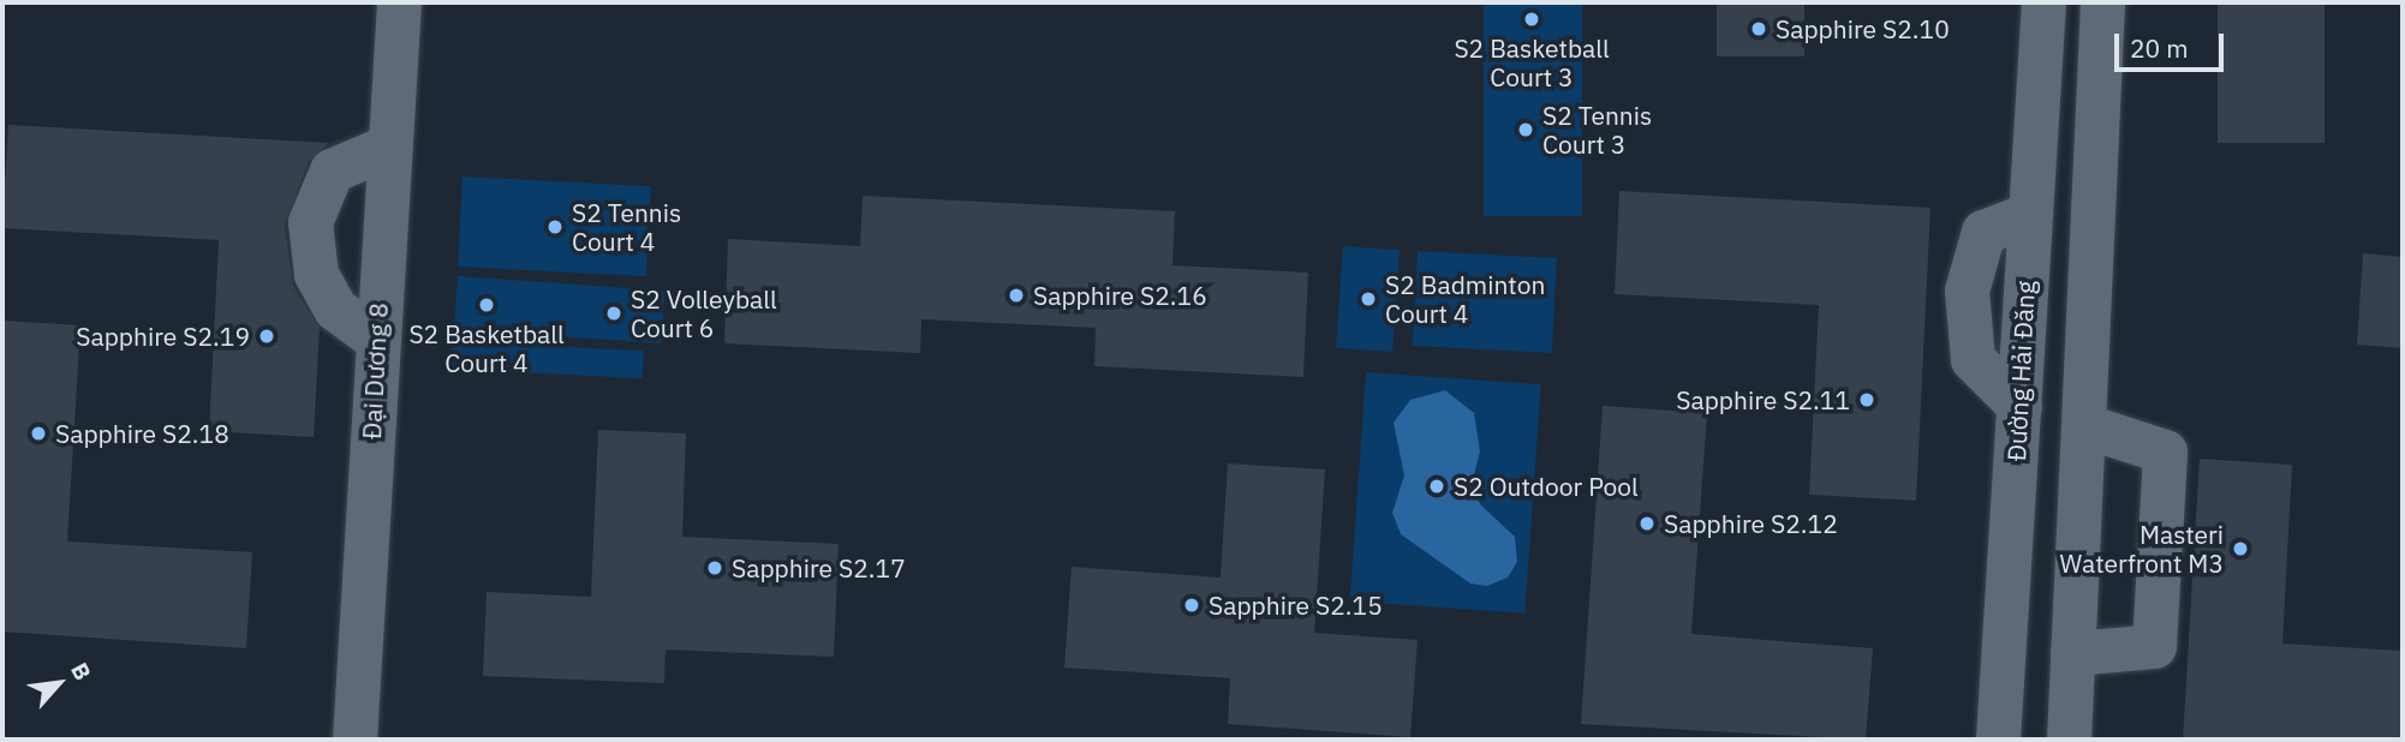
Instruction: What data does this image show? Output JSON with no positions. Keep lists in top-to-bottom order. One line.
{"streets":{"street":["Đại Dương 8","Đường Hải Đăng"]},"places":["S2 Basketball Court 3","Sapphire S2.10","S2 Tennis Court 3","S2 Tennis Court 4","Sapphire S2.16","S2 Badminton Court 4","S2 Basketball Court 4","S2 Volleyball Court 6","Sapphire S2.19","Sapphire S2.11","Sapphire S2.18","S2 Outdoor Pool","Sapphire S2.12","Masteri Waterfront M3","Sapphire S2.17","Sapphire S2.15"],"scale_bar":"20 m","north":"top right"}
